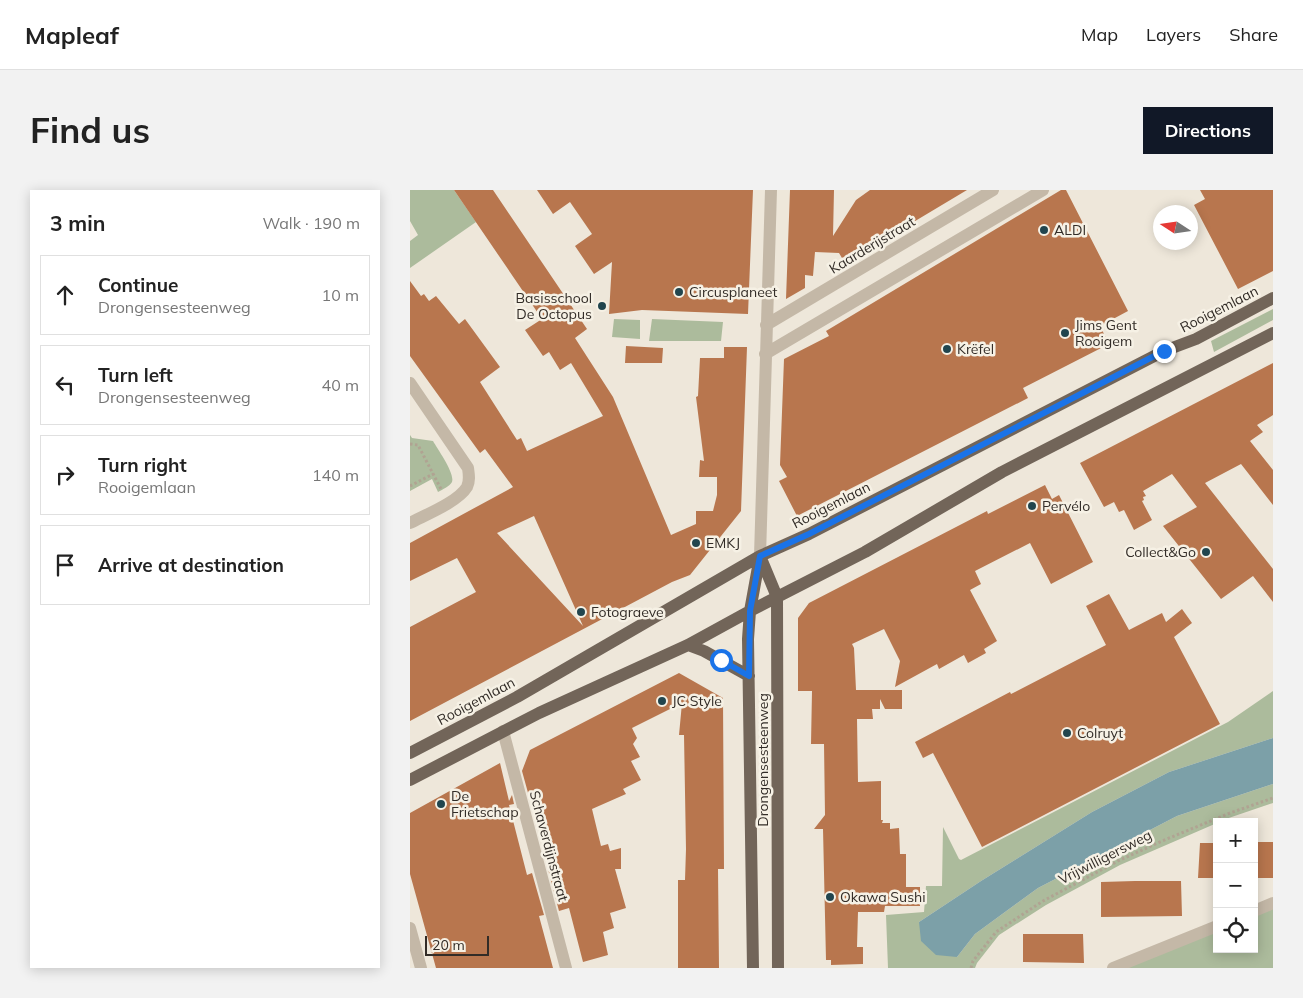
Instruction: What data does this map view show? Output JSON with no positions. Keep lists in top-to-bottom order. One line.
{"streets":{"main road":["Rooigemlaan","Drongensesteenweg"],"street":["Kaarderijstraat","Schaverdijnstraat"],"path":["Vrijwilligersweg"]},"crossings":[["Kaarderijstraat","Drongensesteenweg"],["Rooigemlaan","Drongensesteenweg"]],"places":["ALDI","Circusplaneet","Basisschool De Octopus","Jims Gent Rooigem","Krëfel","Pervélo","EMKJ","Collect&Go","Fotograeve","JC Style","Colruyt","De Frietschap","Okawa Sushi"],"scale_bar":"20 m","north":"left","page":{"header":"Mapleaf","nav":["Map","Layers","Share"],"buttons":"Directions","title":"Find us","heading":["3 min","Walk · 190 m"],"list":[["Continue","Drongensesteenweg","10 m"],["Turn left","Drongensesteenweg","40 m"],["Turn right","Rooigemlaan","140 m"],"Arrive at destination"],"map_buttons":["+","−"],"scale":"20 m"}}
